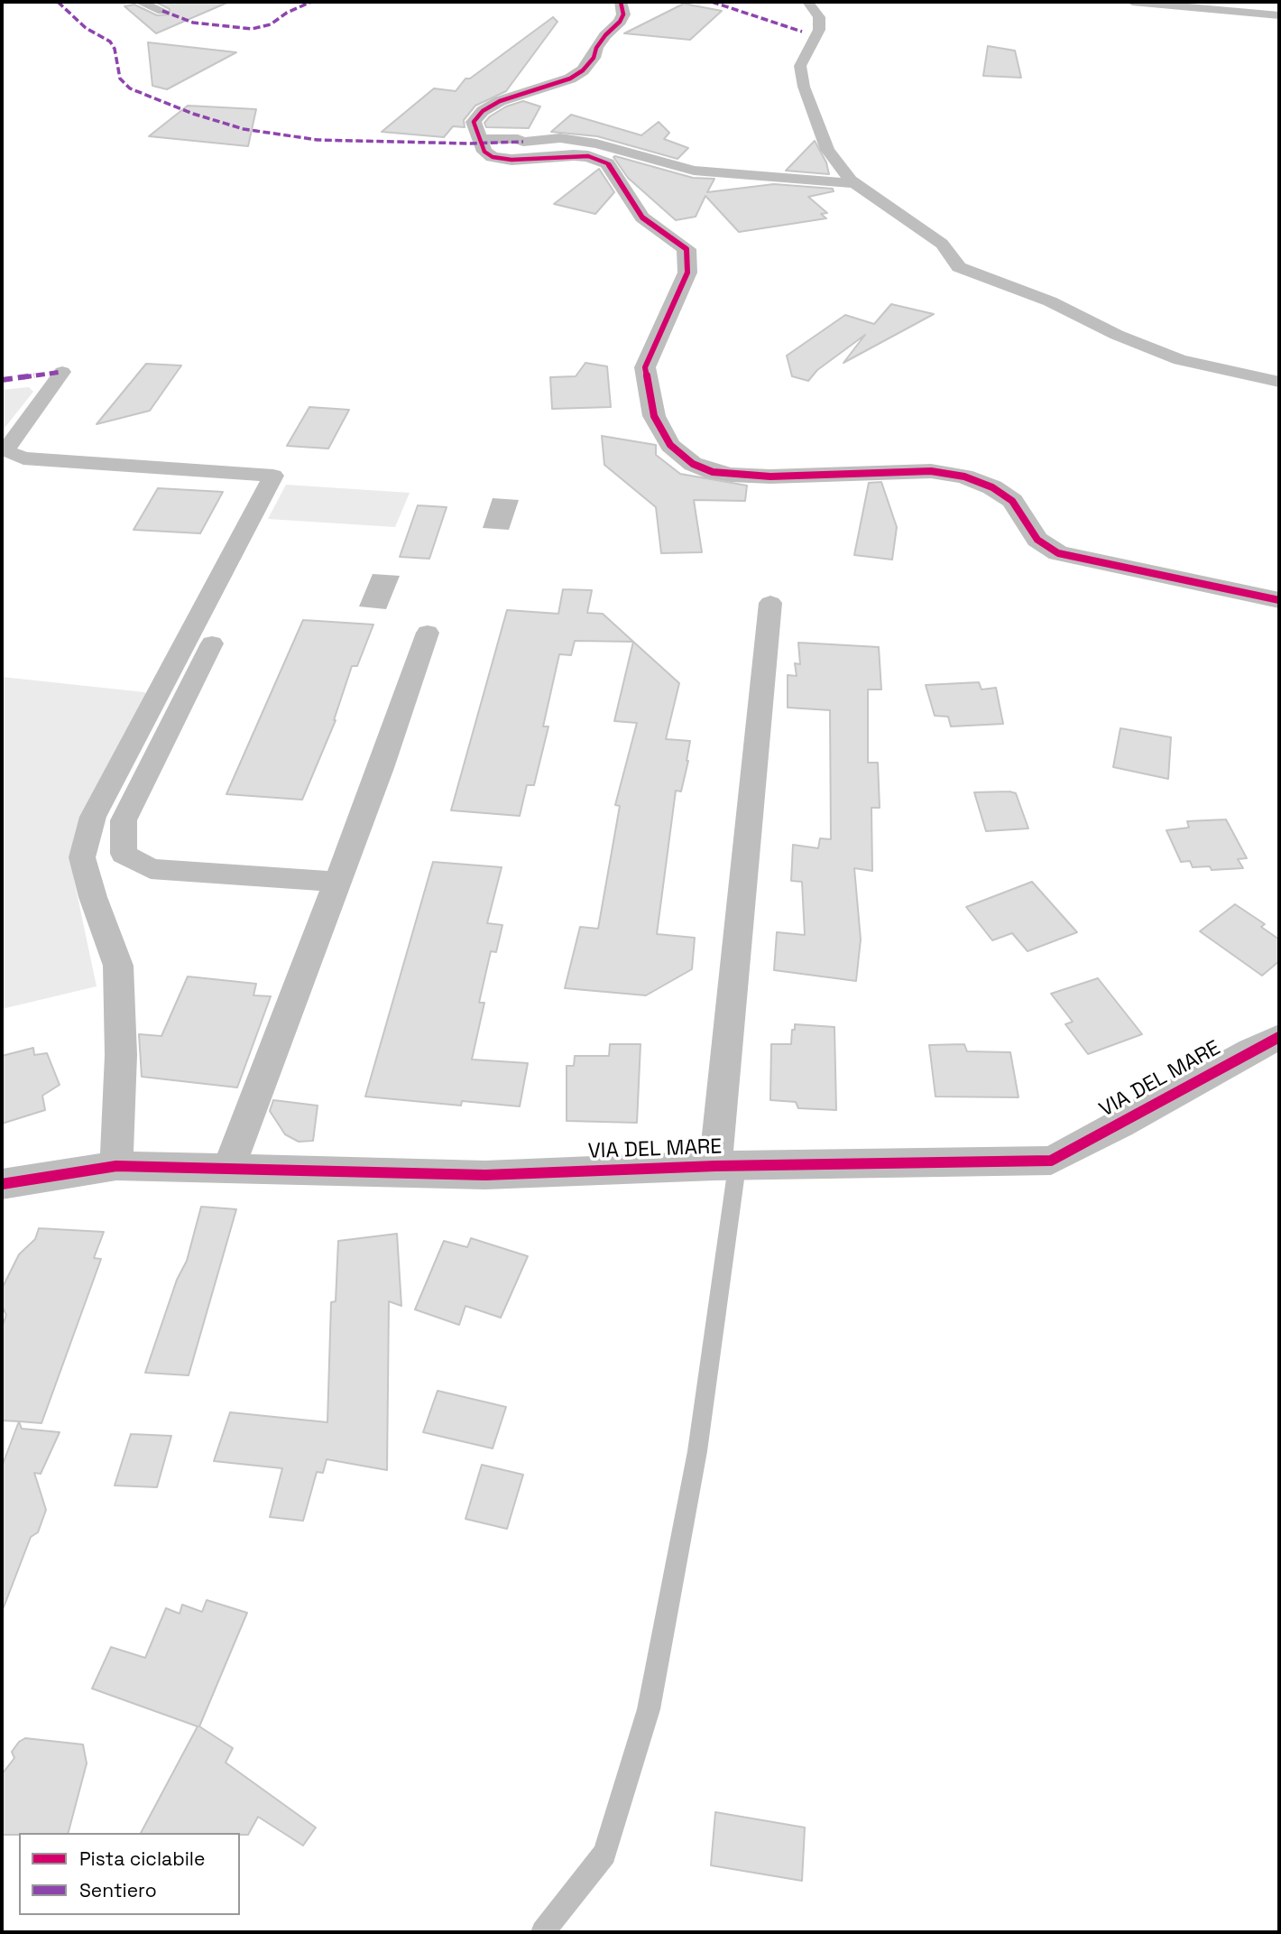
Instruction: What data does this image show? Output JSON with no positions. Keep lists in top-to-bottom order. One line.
{"streets":{"street":["VIA DEL MARE"]},"legend":["Pista ciclabile","Sentiero"]}
